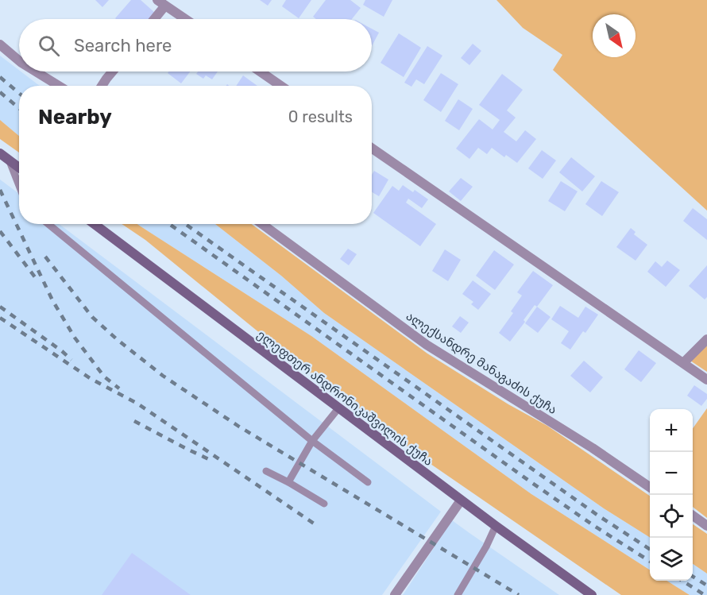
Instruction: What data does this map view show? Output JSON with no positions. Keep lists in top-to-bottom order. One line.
{"streets":{"main road":["ელეფთერ ანდრონიკაშვილის ქუჩა"],"street":["ალექსანდრე მანაგაძის ქუჩა"]},"north":"bottom right","page":{"search":"Search here","heading":["Nearby","0 results"],"map_buttons":["+","−"]}}
